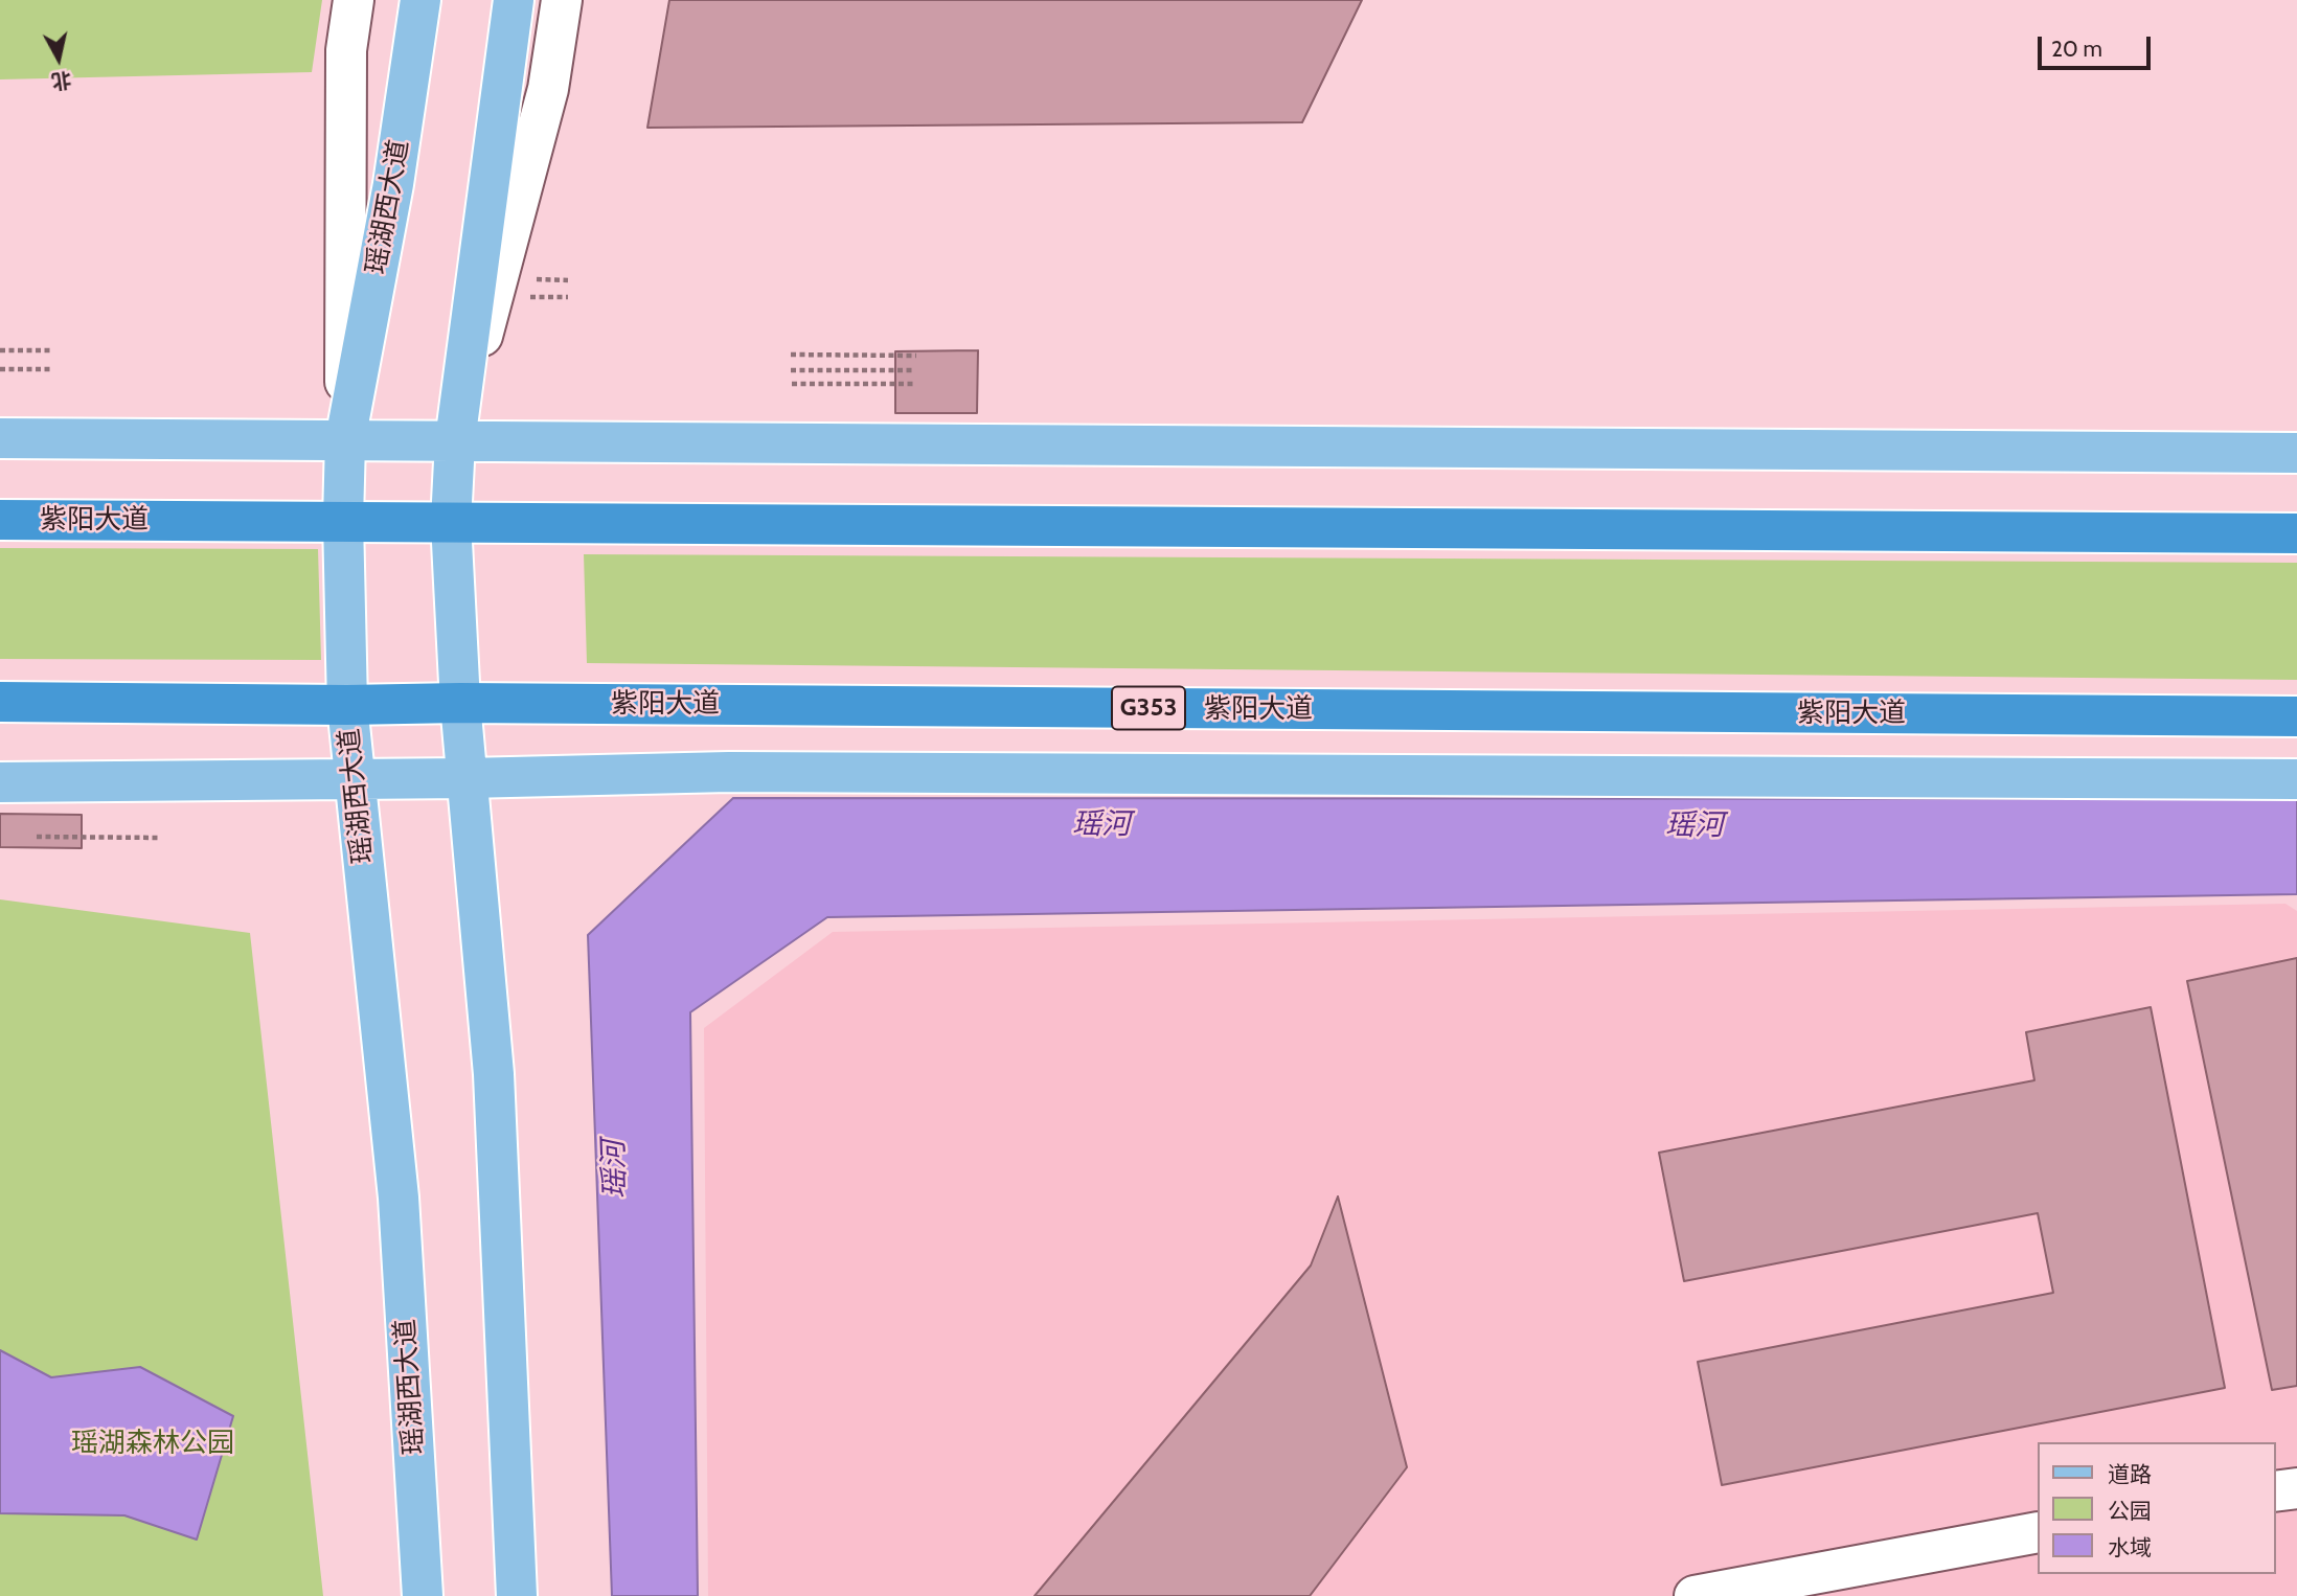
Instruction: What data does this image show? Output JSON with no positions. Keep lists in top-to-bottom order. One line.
{"streets":{"highway":["紫阳大道","G353"],"main road":["瑶湖西大道"]},"crossings":[["瑶湖西大道","紫阳大道"]],"water":["瑶河"],"parks":["瑶湖森林公园"],"legend":["道路","公园","水域"],"scale_bar":"20 m","north":"bottom"}
